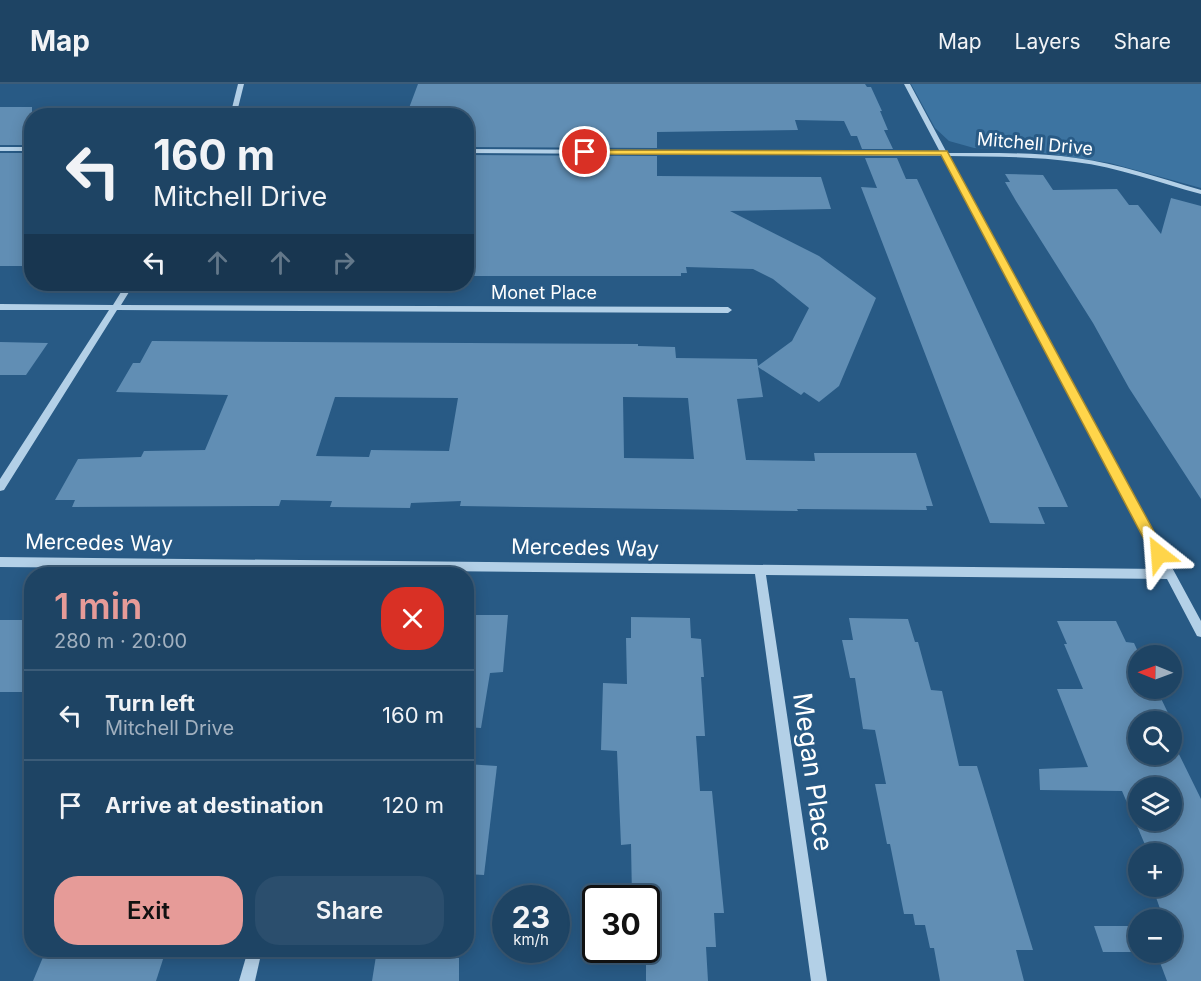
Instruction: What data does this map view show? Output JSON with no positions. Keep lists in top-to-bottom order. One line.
{"streets":{"street":["Mitchell Drive","Monet Place","Mercedes Way","Megan Place"]},"crossings":[["Mercedes Way","Megan Place"]],"north":"left","page":{"header":"Map","nav":["Map","Layers","Share"],"turn":["160 m","Mitchell Drive"],"heading":["1 min","280 m · 20:00"],"map_buttons":["+","−"],"list":[{"name":"Turn left","note":"Mitchell Drive","value":"160 m"},{"name":"Arrive at destination","value":"120 m"}],"buttons":["Exit","Share"],"speed":"23 km/h","limit":"30"}}
